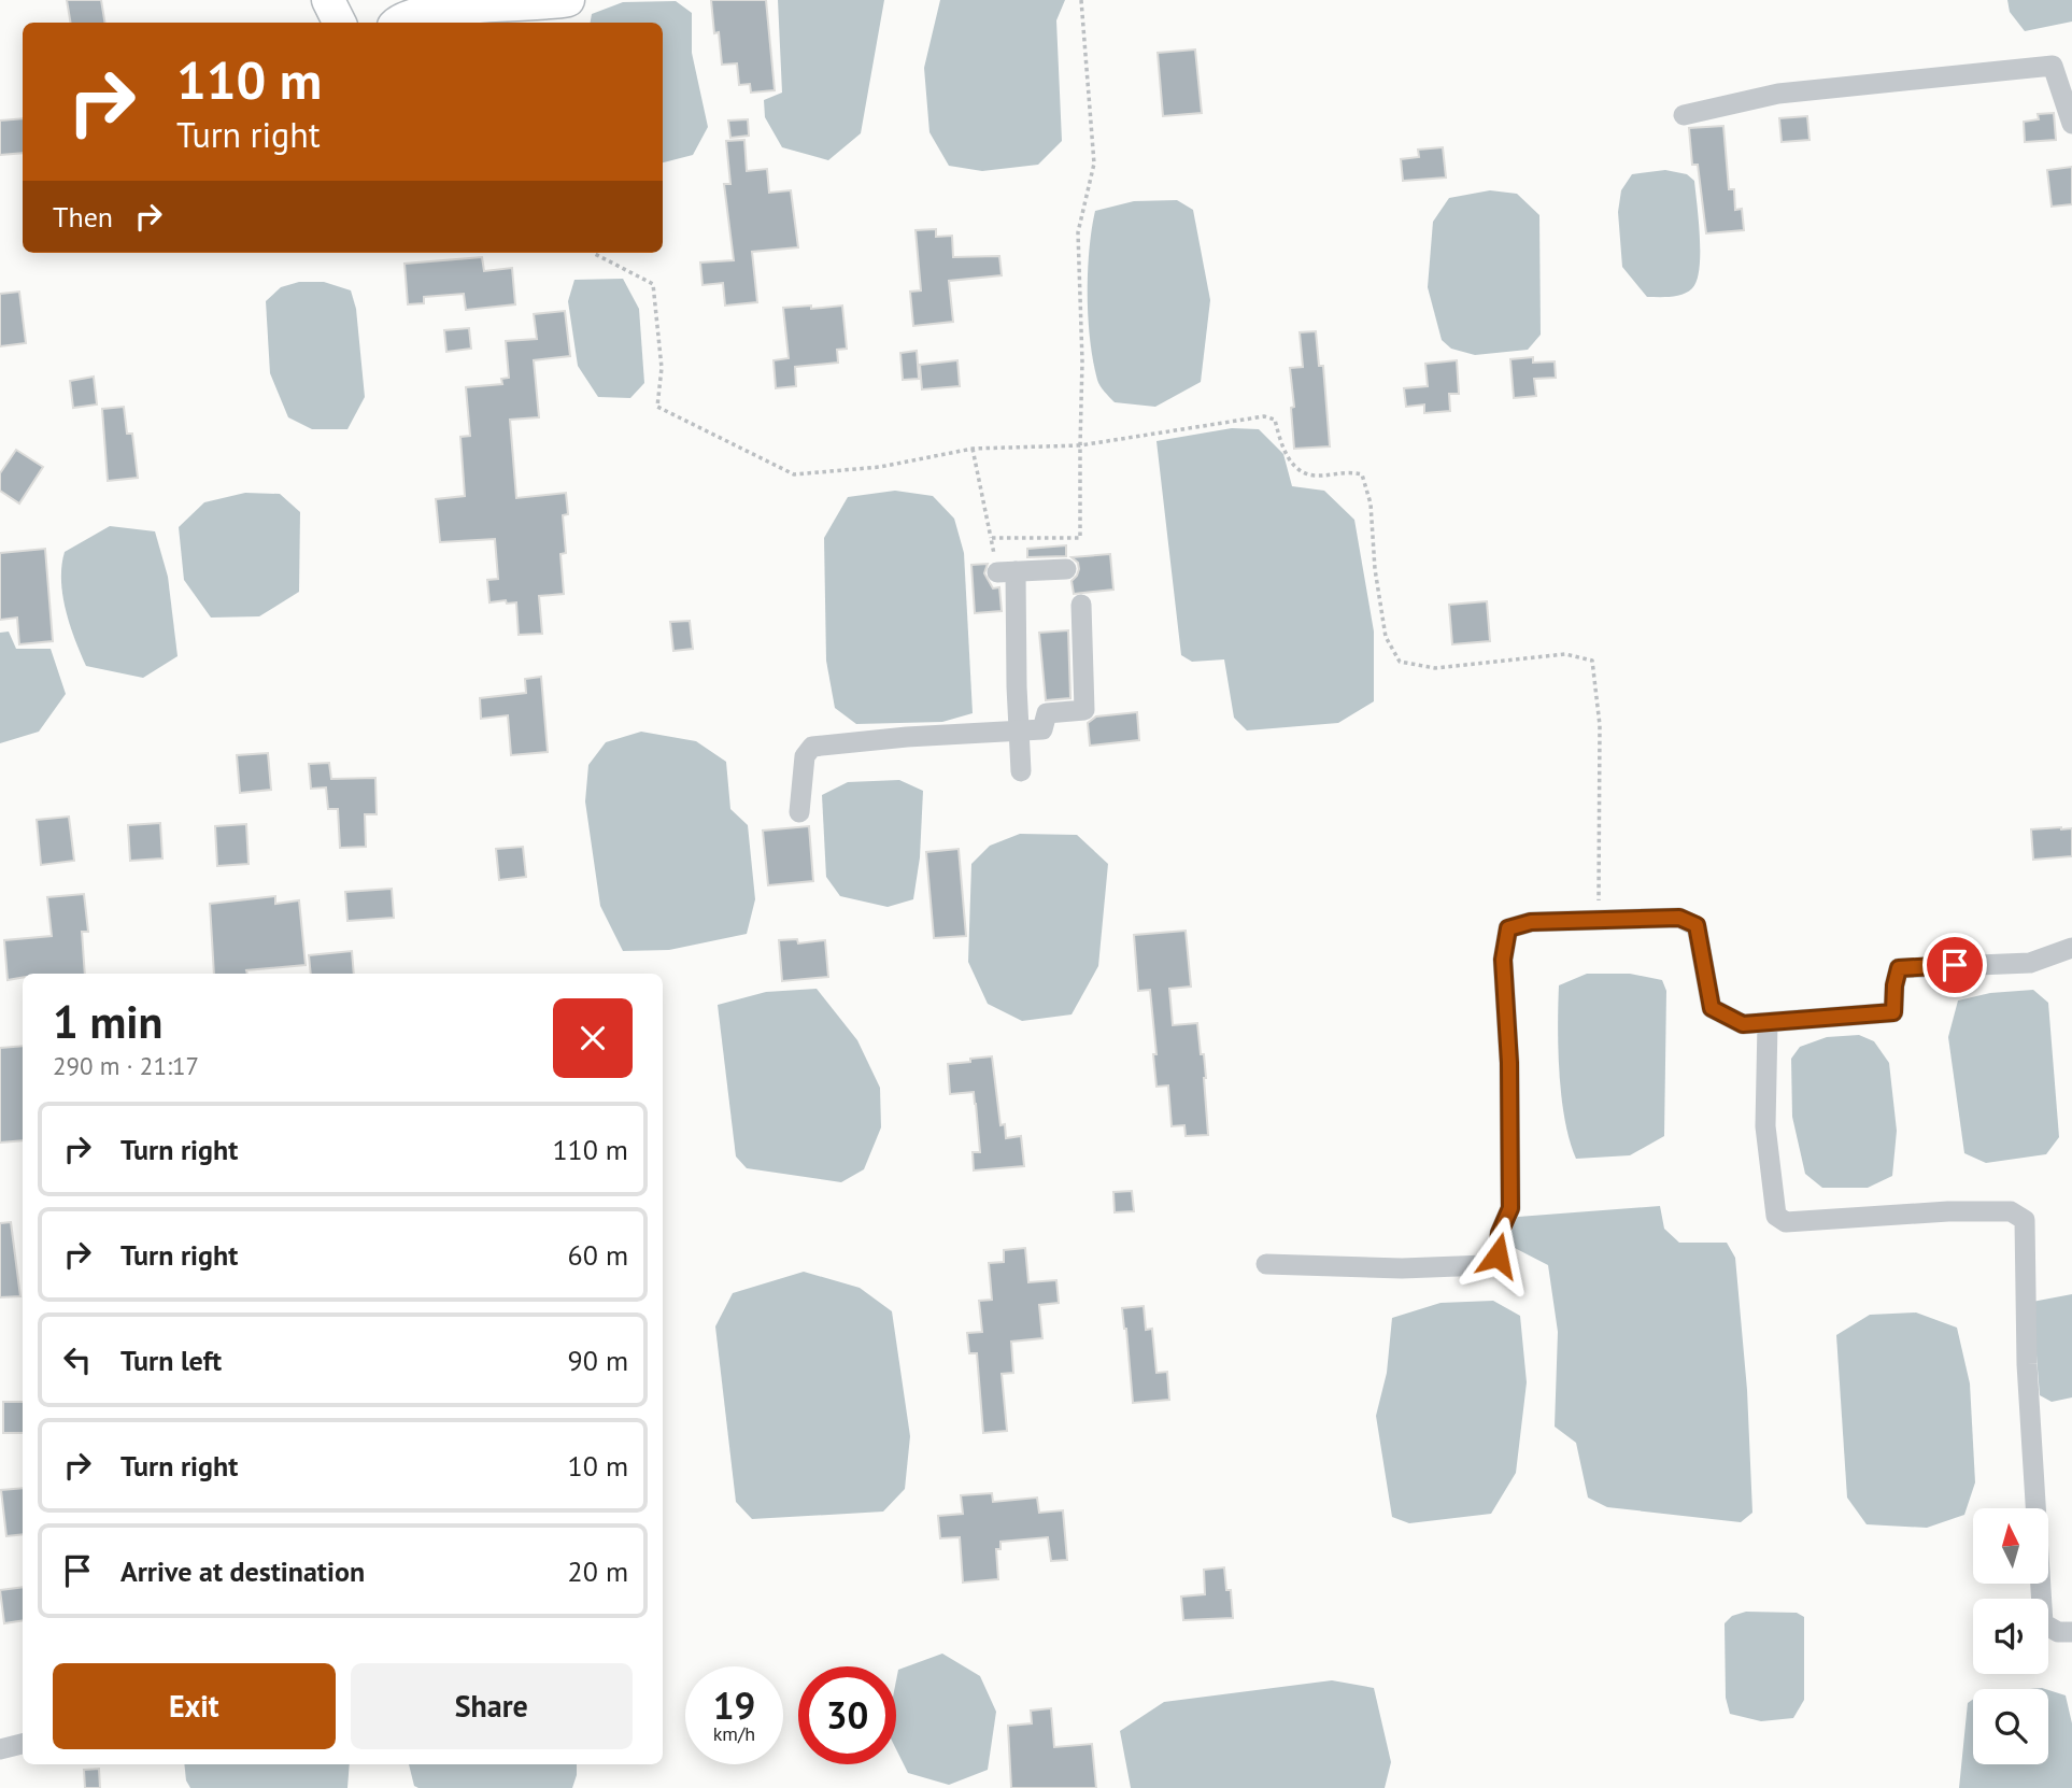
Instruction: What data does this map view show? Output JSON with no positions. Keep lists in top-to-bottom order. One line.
{"north":"top","page":{"turn":["110 m","Turn right"],"then":"Then","heading":["1 min","290 m · 21:17"],"list":[{"name":"Turn right","value":"110 m"},{"name":"Turn right","value":"60 m"},{"name":"Turn left","value":"90 m"},{"name":"Turn right","value":"10 m"},{"name":"Arrive at destination","value":"20 m"}],"buttons":["Exit","Share"],"speed":"19 km/h","limit":"30"}}
